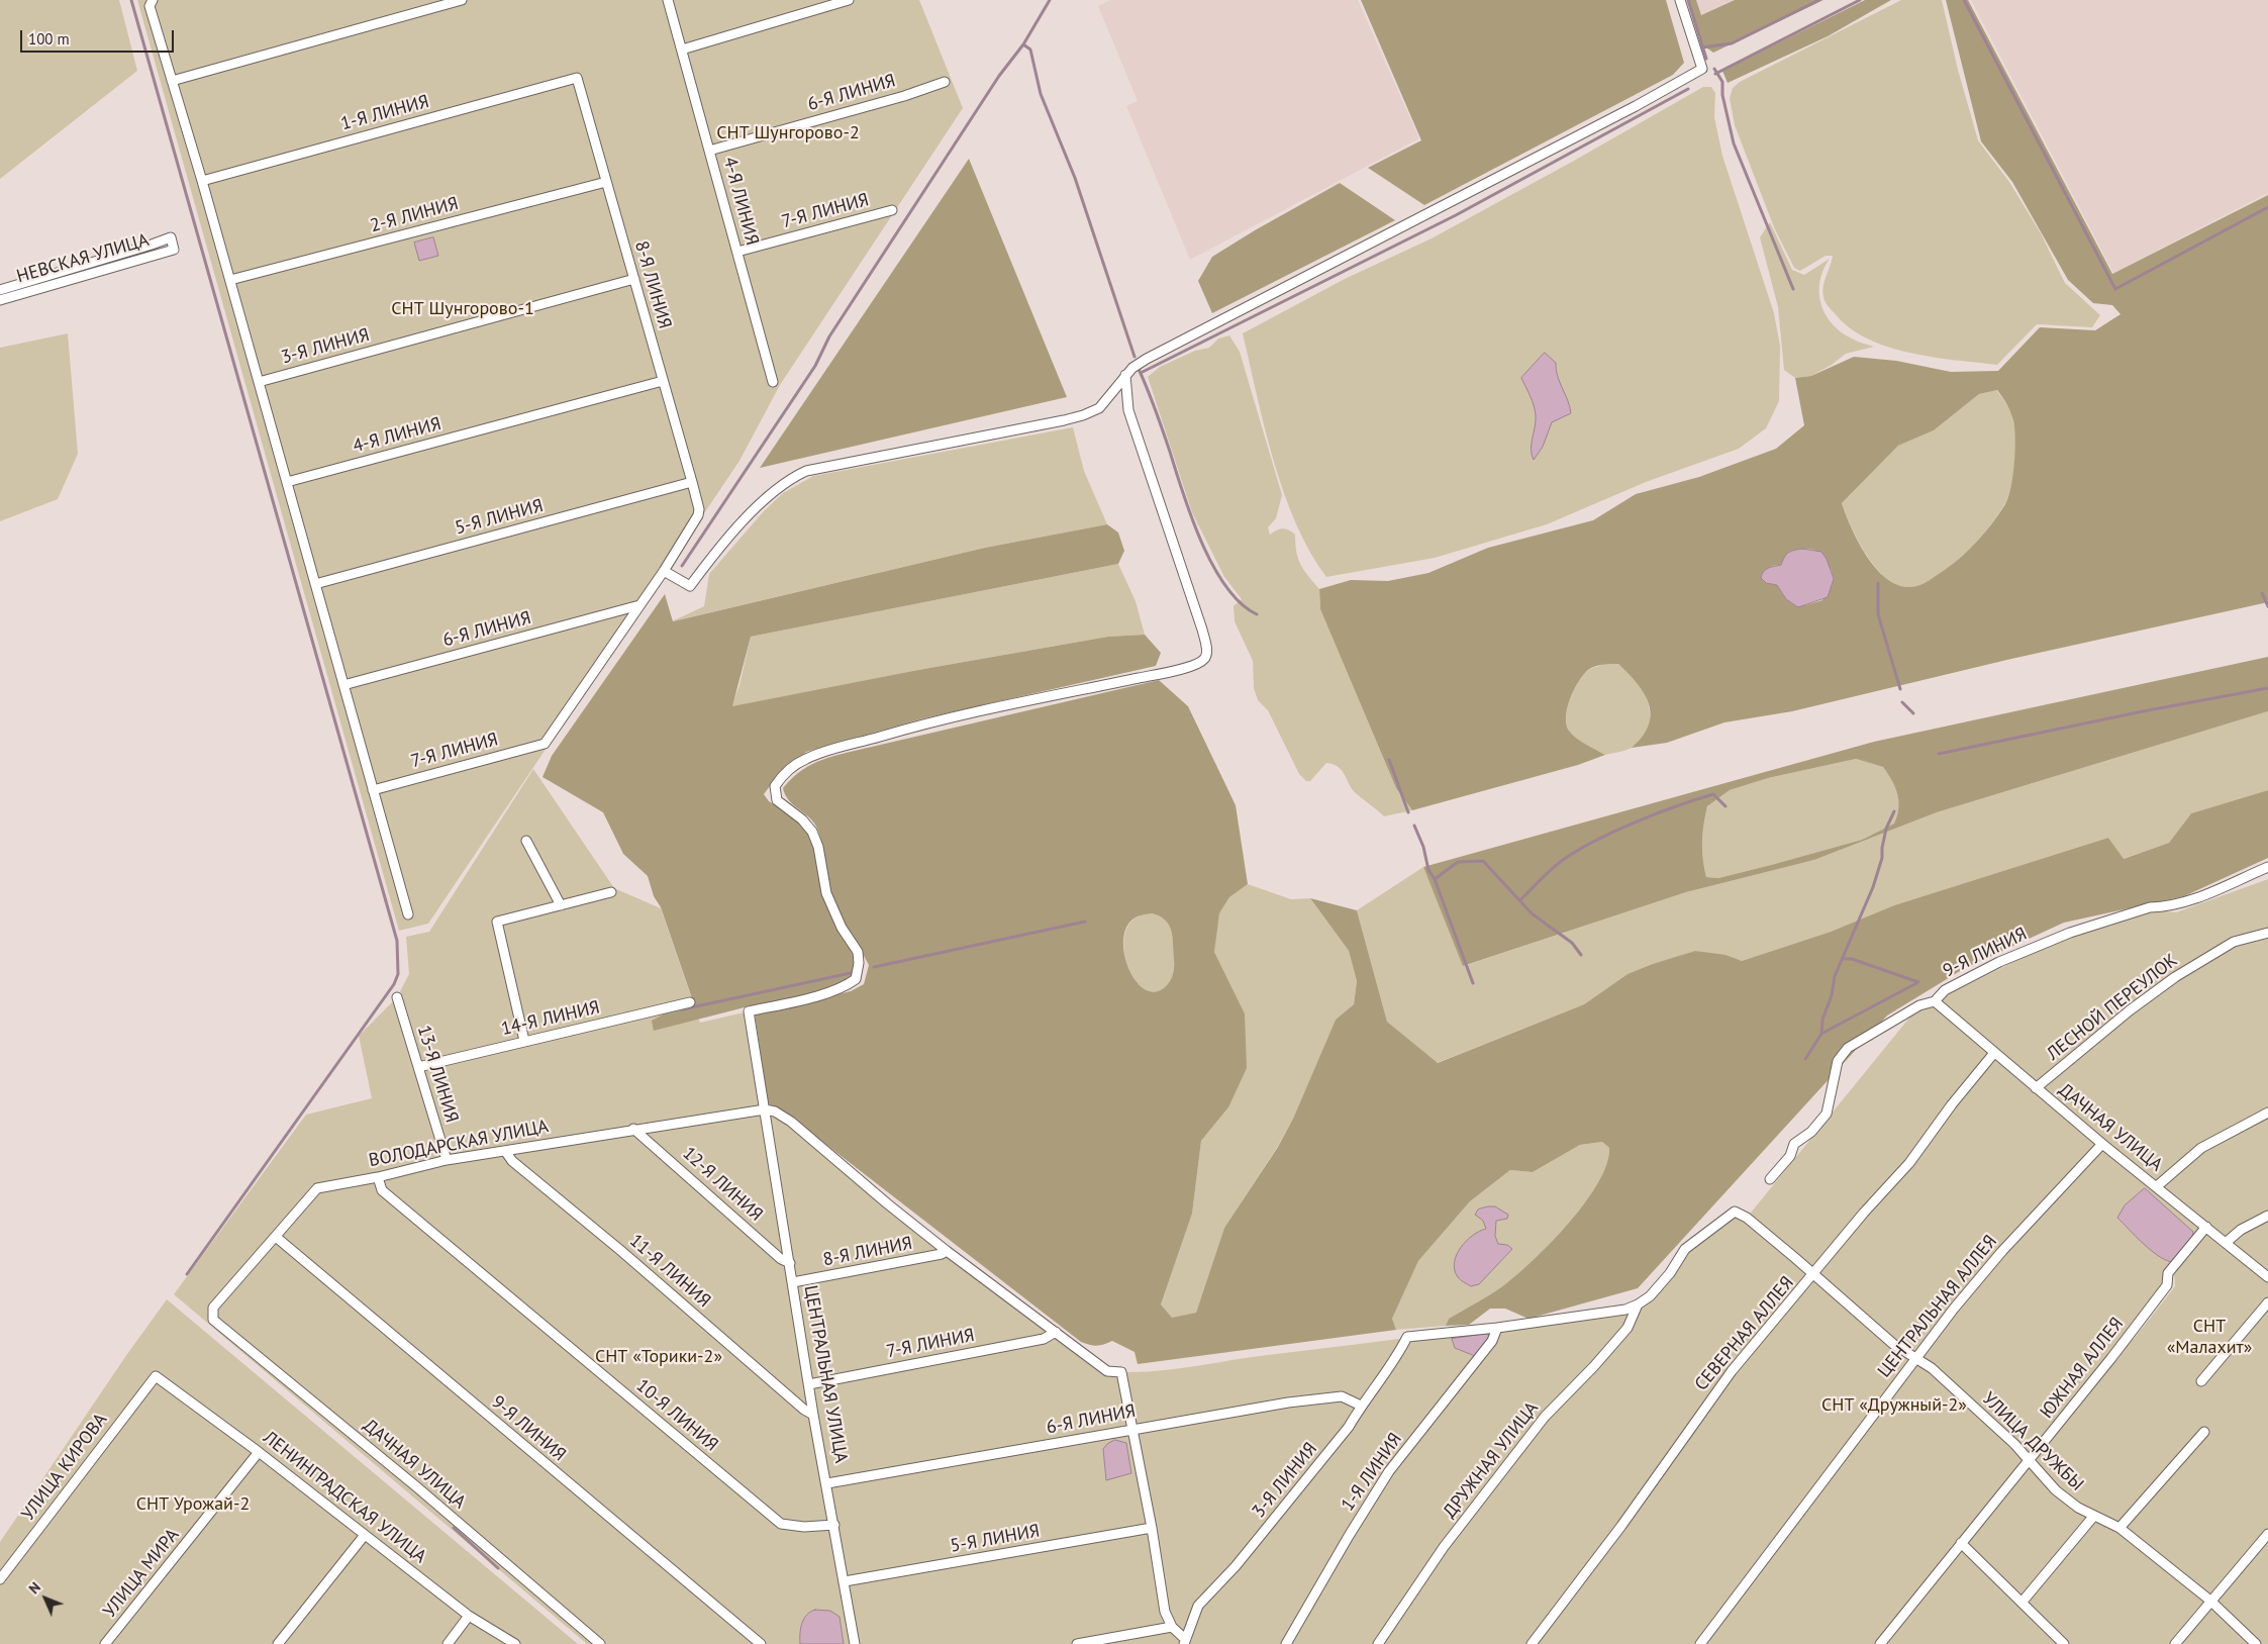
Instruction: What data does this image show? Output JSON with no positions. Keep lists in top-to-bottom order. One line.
{"streets":{"street":["6-Я ЛИНИЯ","1-Я ЛИНИЯ","4-Я ЛИНИЯ","7-Я ЛИНИЯ","2-Я ЛИНИЯ","НЕВСКАЯ УЛИЦА","8-Я ЛИНИЯ","3-Я ЛИНИЯ","5-Я ЛИНИЯ","9-Я ЛИНИЯ","ЛЕСНОЙ ПЕРЕУЛОК","14-Я ЛИНИЯ","13-Я ЛИНИЯ","ДАЧНАЯ УЛИЦА","ВОЛОДАРСКАЯ УЛИЦА","12-Я ЛИНИЯ","11-Я ЛИНИЯ","ЦЕНТРАЛЬНАЯ АЛЛЕЯ","СЕВЕРНАЯ АЛЛЕЯ","ЮЖНАЯ АЛЛЕЯ","ЦЕНТРАЛЬНАЯ УЛИЦА","10-Я ЛИНИЯ","УЛИЦА ДРУЖБЫ","ДРУЖНАЯ УЛИЦА","УЛИЦА КИРОВА","ЛЕНИНГРАДСКАЯ УЛИЦА","УЛИЦА МИРА"]},"crossings":[["6-Я ЛИНИЯ","4-Я ЛИНИЯ"],["6-Я ЛИНИЯ","7-Я ЛИНИЯ"],["6-Я ЛИНИЯ","3-Я ЛИНИЯ"],["6-Я ЛИНИЯ","ЦЕНТРАЛЬНАЯ УЛИЦА"],["1-Я ЛИНИЯ","8-Я ЛИНИЯ"],["1-Я ЛИНИЯ","3-Я ЛИНИЯ"],["4-Я ЛИНИЯ","7-Я ЛИНИЯ"],["4-Я ЛИНИЯ","8-Я ЛИНИЯ"],["7-Я ЛИНИЯ","ЦЕНТРАЛЬНАЯ УЛИЦА"],["2-Я ЛИНИЯ","8-Я ЛИНИЯ"],["8-Я ЛИНИЯ","3-Я ЛИНИЯ"],["8-Я ЛИНИЯ","5-Я ЛИНИЯ"],["8-Я ЛИНИЯ","ЦЕНТРАЛЬНАЯ УЛИЦА"],["5-Я ЛИНИЯ","ЦЕНТРАЛЬНАЯ УЛИЦА"],["9-Я ЛИНИЯ","ДАЧНАЯ УЛИЦА"],["9-Я ЛИНИЯ","ВОЛОДАРСКАЯ УЛИЦА"],["ЛЕСНОЙ ПЕРЕУЛОК","ДАЧНАЯ УЛИЦА"],["14-Я ЛИНИЯ","13-Я ЛИНИЯ"],["13-Я ЛИНИЯ","ВОЛОДАРСКАЯ УЛИЦА"],["ДАЧНАЯ УЛИЦА","ВОЛОДАРСКАЯ УЛИЦА"],["ДАЧНАЯ УЛИЦА","ЦЕНТРАЛЬНАЯ АЛЛЕЯ"],["ДАЧНАЯ УЛИЦА","СЕВЕРНАЯ АЛЛЕЯ"],["ДАЧНАЯ УЛИЦА","ЮЖНАЯ АЛЛЕЯ"],["ВОЛОДАРСКАЯ УЛИЦА","12-Я ЛИНИЯ"],["ВОЛОДАРСКАЯ УЛИЦА","11-Я ЛИНИЯ"],["ВОЛОДАРСКАЯ УЛИЦА","ЦЕНТРАЛЬНАЯ УЛИЦА"],["ВОЛОДАРСКАЯ УЛИЦА","10-Я ЛИНИЯ"],["12-Я ЛИНИЯ","ЦЕНТРАЛЬНАЯ УЛИЦА"],["11-Я ЛИНИЯ","ЦЕНТРАЛЬНАЯ УЛИЦА"],["ЦЕНТРАЛЬНАЯ АЛЛЕЯ","УЛИЦА ДРУЖБЫ"],["СЕВЕРНАЯ АЛЛЕЯ","УЛИЦА ДРУЖБЫ"],["ЮЖНАЯ АЛЛЕЯ","УЛИЦА ДРУЖБЫ"],["ЦЕНТРАЛЬНАЯ УЛИЦА","10-Я ЛИНИЯ"],["УЛИЦА ДРУЖБЫ","ДРУЖНАЯ УЛИЦА"],["УЛИЦА КИРОВА","ЛЕНИНГРАДСКАЯ УЛИЦА"],["ЛЕНИНГРАДСКАЯ УЛИЦА","УЛИЦА МИРА"]],"parks":["СНТ Шунгорово-2","СНТ Шунгорово-1","СНТ «Малахит»","СНТ «Торики-2»","СНТ «Дружный-2»","СНТ Урожай-2"],"scale_bar":"100 m","north":"top left"}
